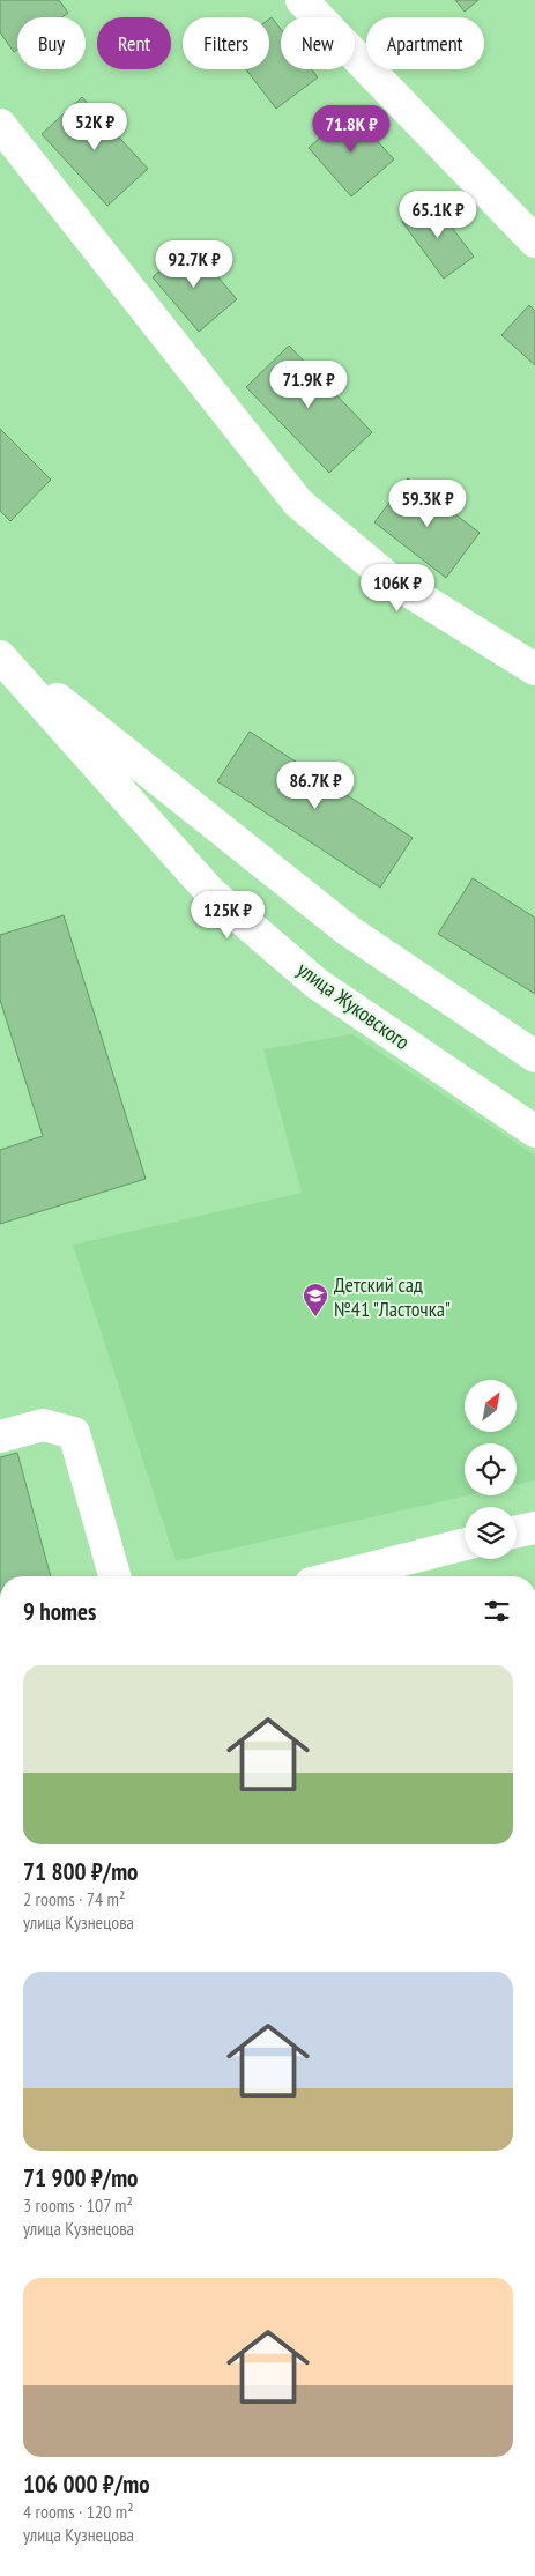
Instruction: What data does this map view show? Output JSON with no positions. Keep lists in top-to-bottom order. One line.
{"streets":{"street":["улица Жуковского"]},"places":{"school or university":["Детский сад №41 \"Ласточка\""]},"north":"top right","page":{"chip":["Buy","Rent","Filters","New","Apartment"],"price":["52K ₽","71.8K ₽","65.1K ₽","92.7K ₽","71.9K ₽","59.3K ₽","106K ₽","86.7K ₽","125K ₽"],"heading":"9 homes","list":[{"name":"71 800 ₽/mo","note":"2 rooms · 74 m² · улица Кузнецова"},{"name":"71 900 ₽/mo","note":"3 rooms · 107 m² · улица Кузнецова"},{"name":"106 000 ₽/mo","note":"4 rooms · 120 m² · улица Кузнецова"}]}}
